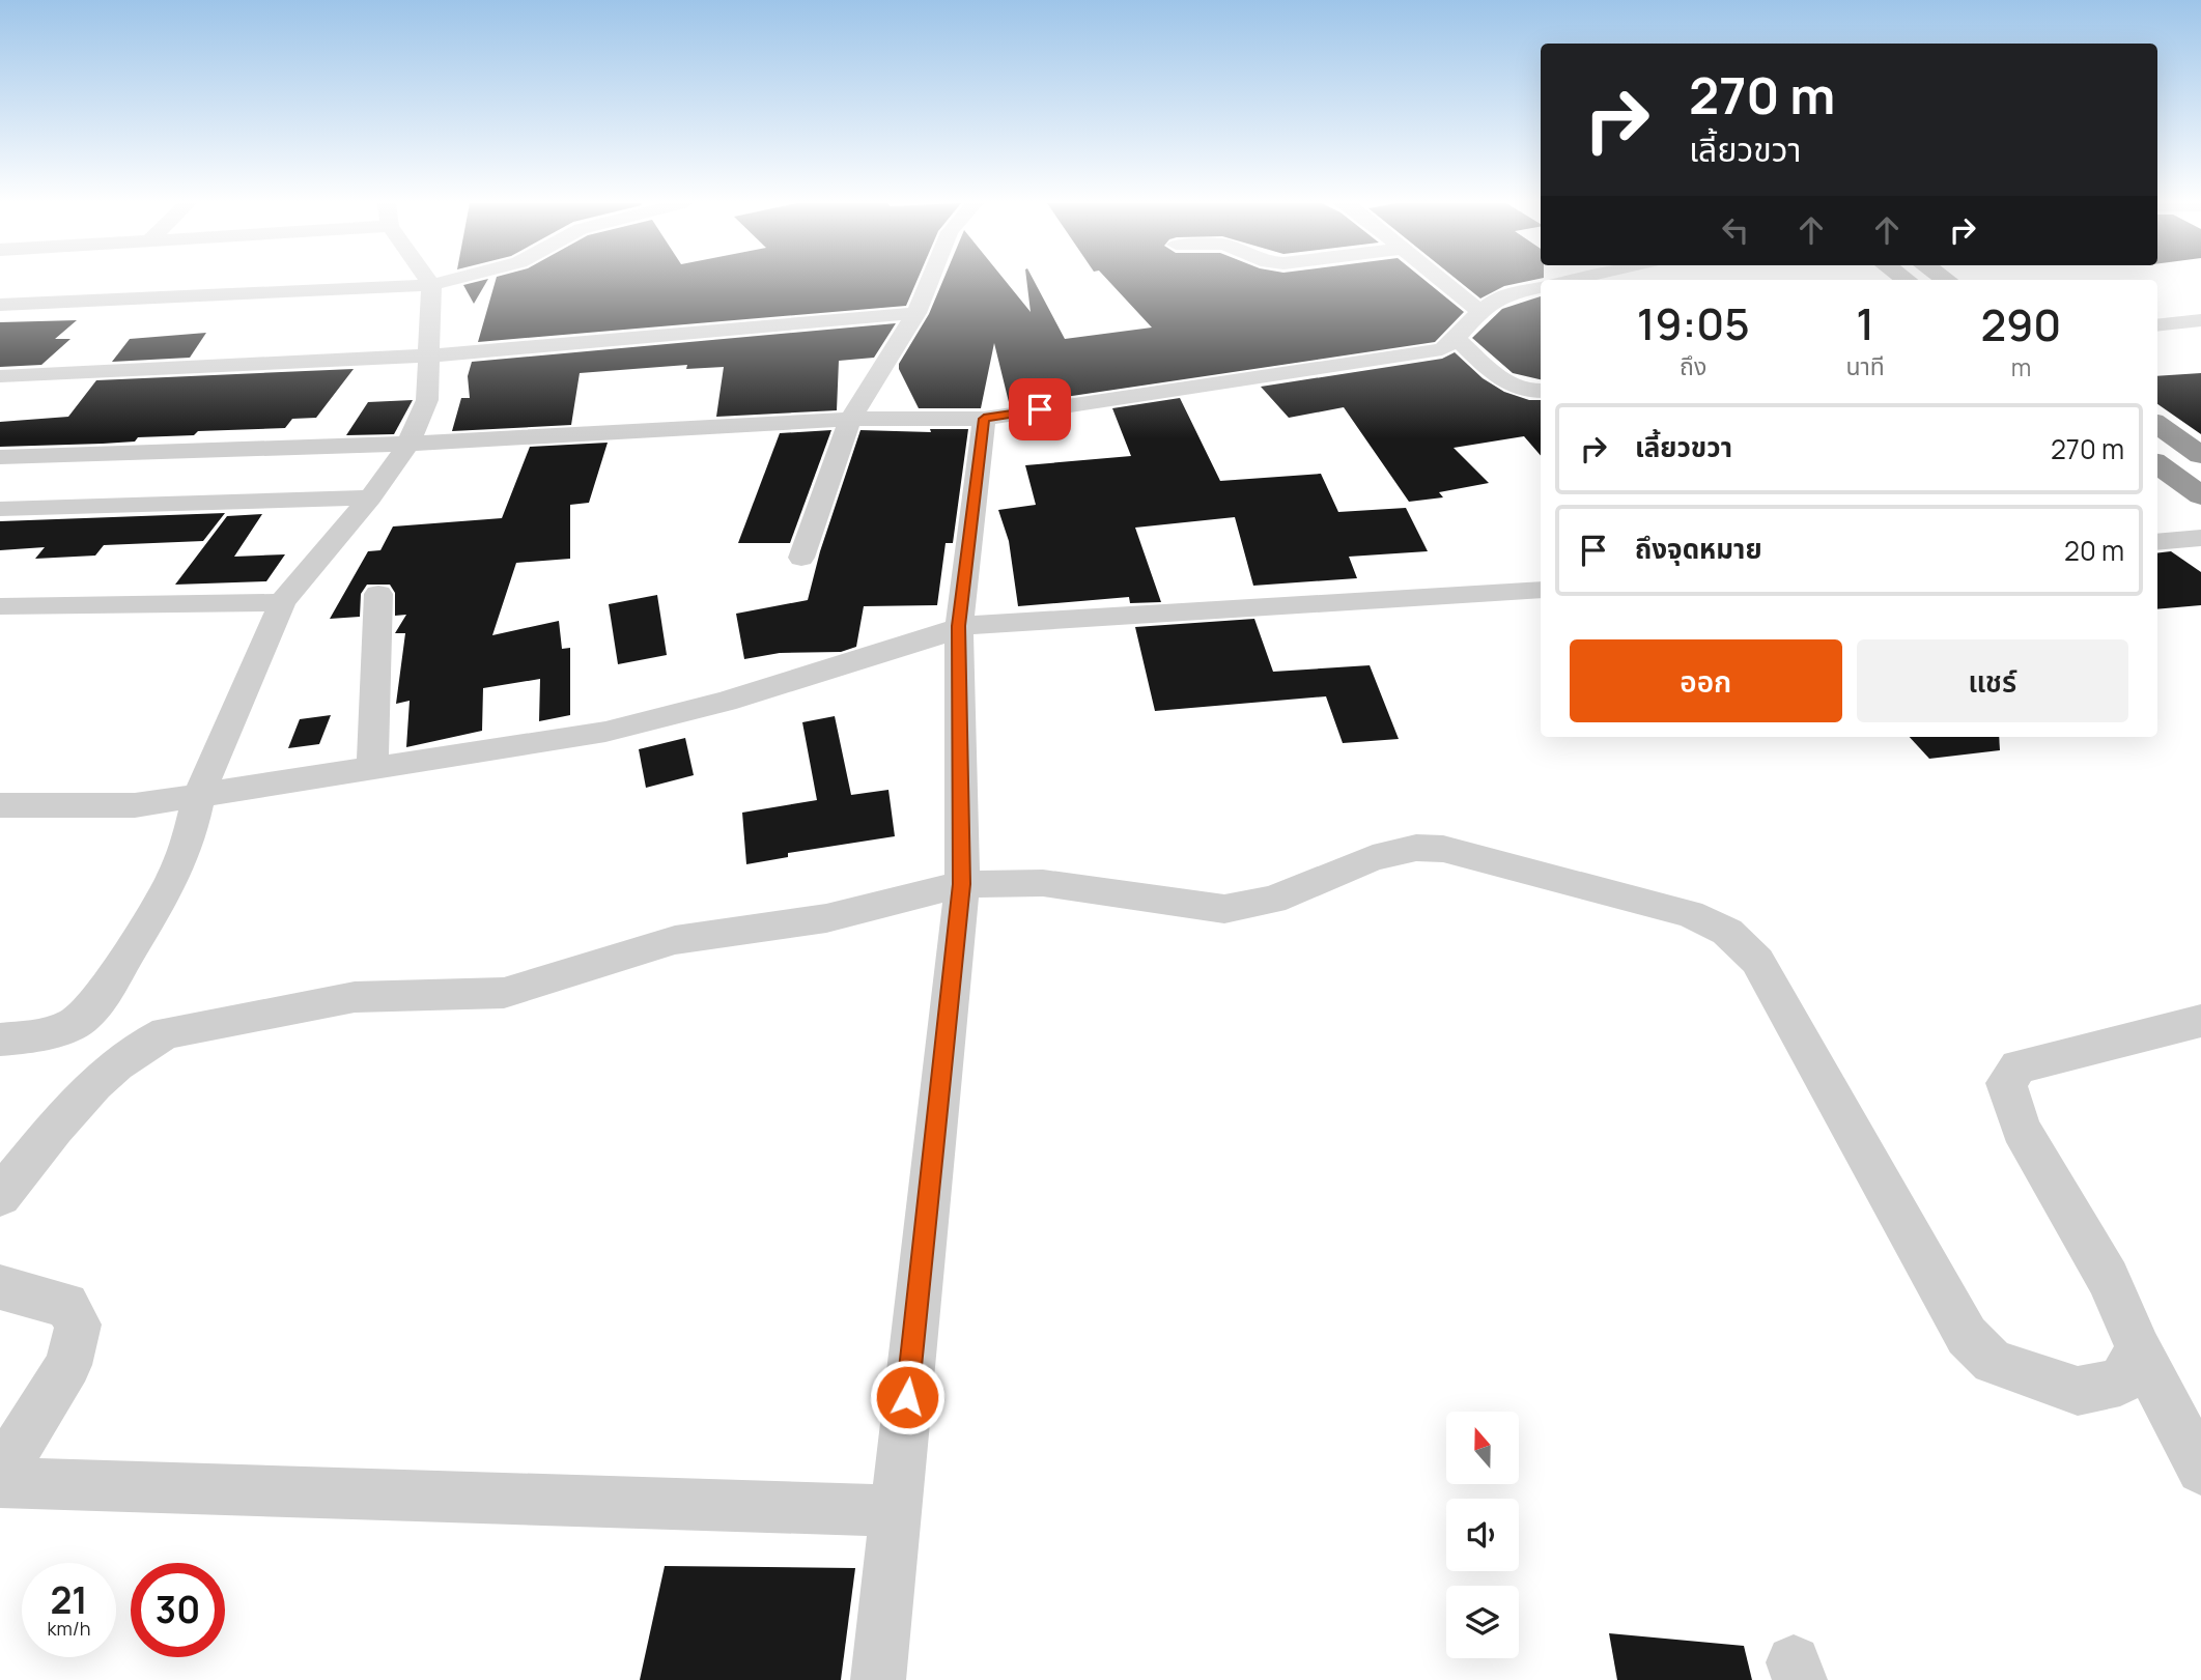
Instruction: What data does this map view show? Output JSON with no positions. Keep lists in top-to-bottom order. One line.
{"north":"top","page":{"turn":["270 m","เลี้ยวขวา"],"eta":["19:05","ถึง","1","นาที","290","m"],"list":[{"name":"เลี้ยวขวา","value":"270 m"},{"name":"ถึงจุดหมาย","value":"20 m"}],"buttons":["ออก","แชร์"],"speed":"21 km/h","limit":"30"}}
